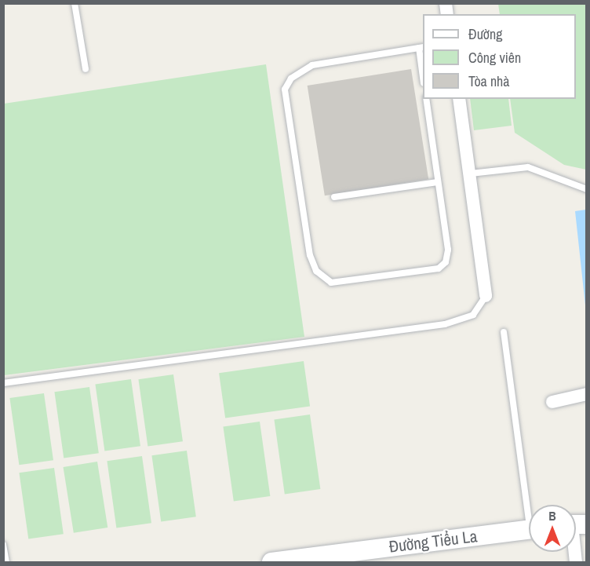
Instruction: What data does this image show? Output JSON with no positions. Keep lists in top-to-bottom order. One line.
{"streets":{"main road":["Đường Tiểu La"]},"legend":["Đường","Công viên","Tòa nhà"],"north":"top"}
